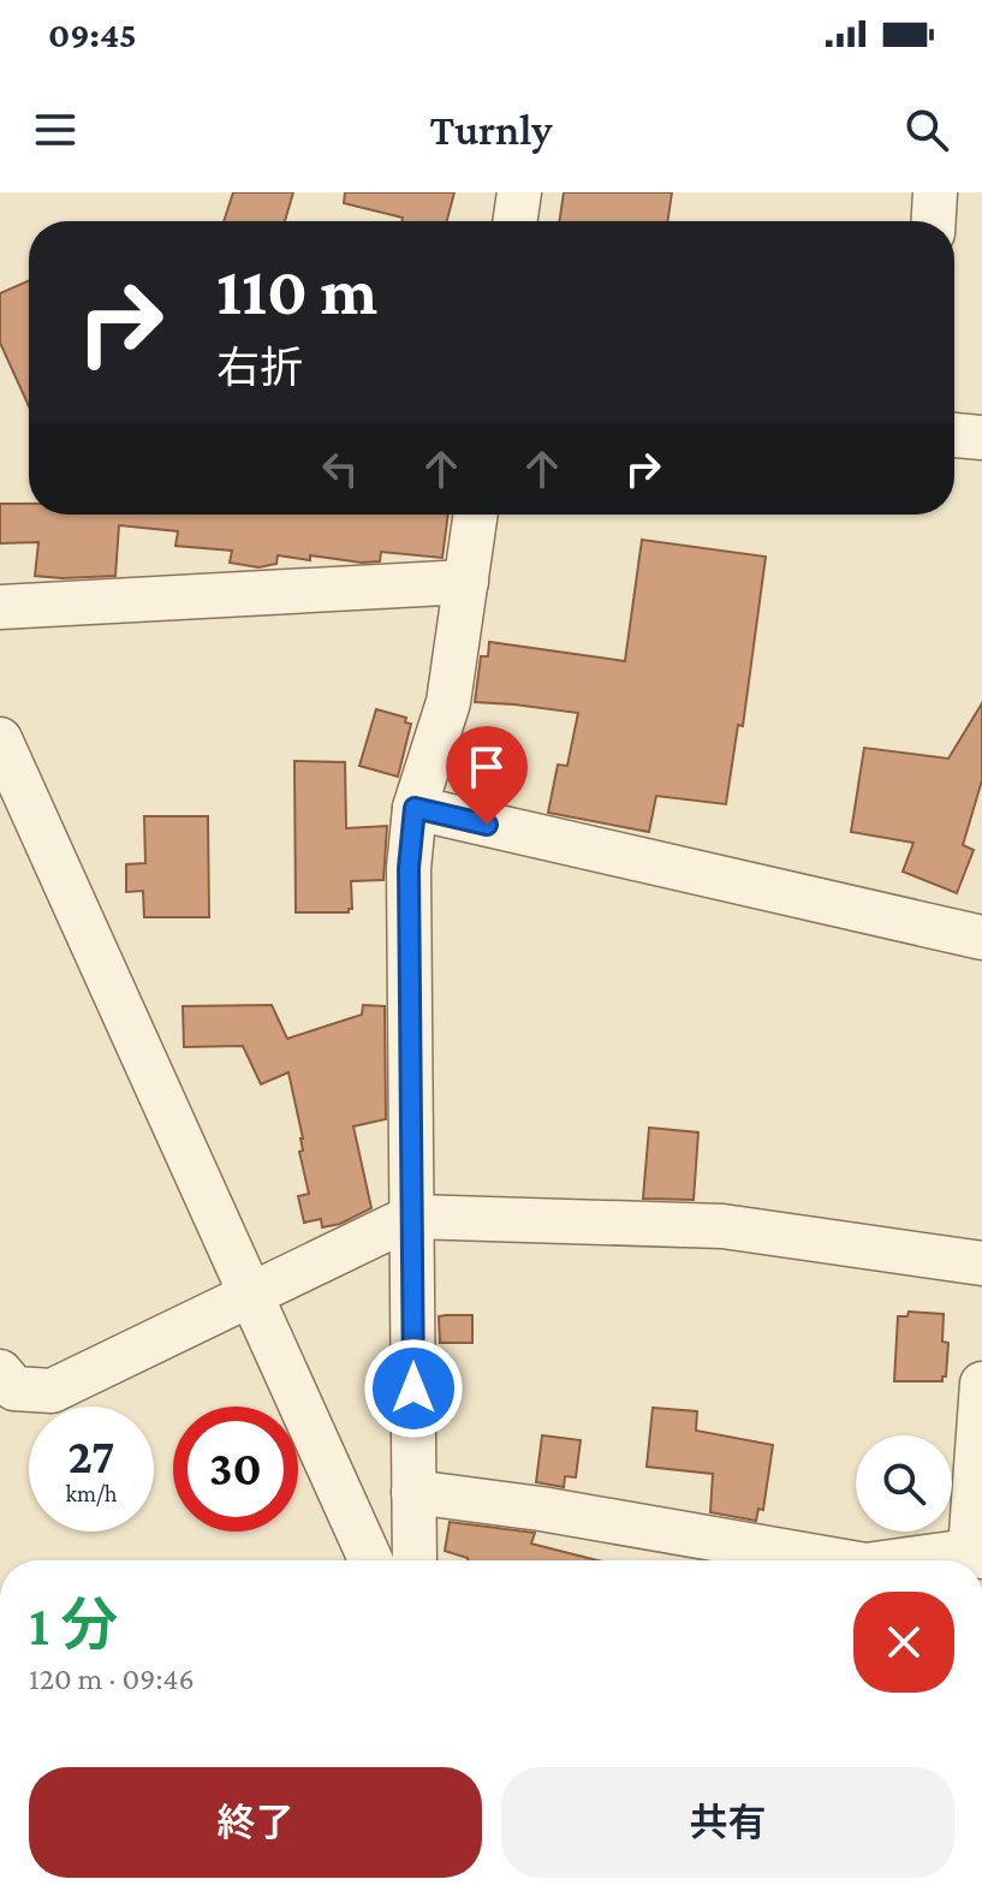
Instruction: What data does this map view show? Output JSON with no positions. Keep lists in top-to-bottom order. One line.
{"page":{"status":"09:45","header":"Turnly","turn":["110 m","右折"],"speed":"27 km/h","limit":"30","heading":["1 分","120 m · 09:46"],"buttons":["終了","共有"]}}
